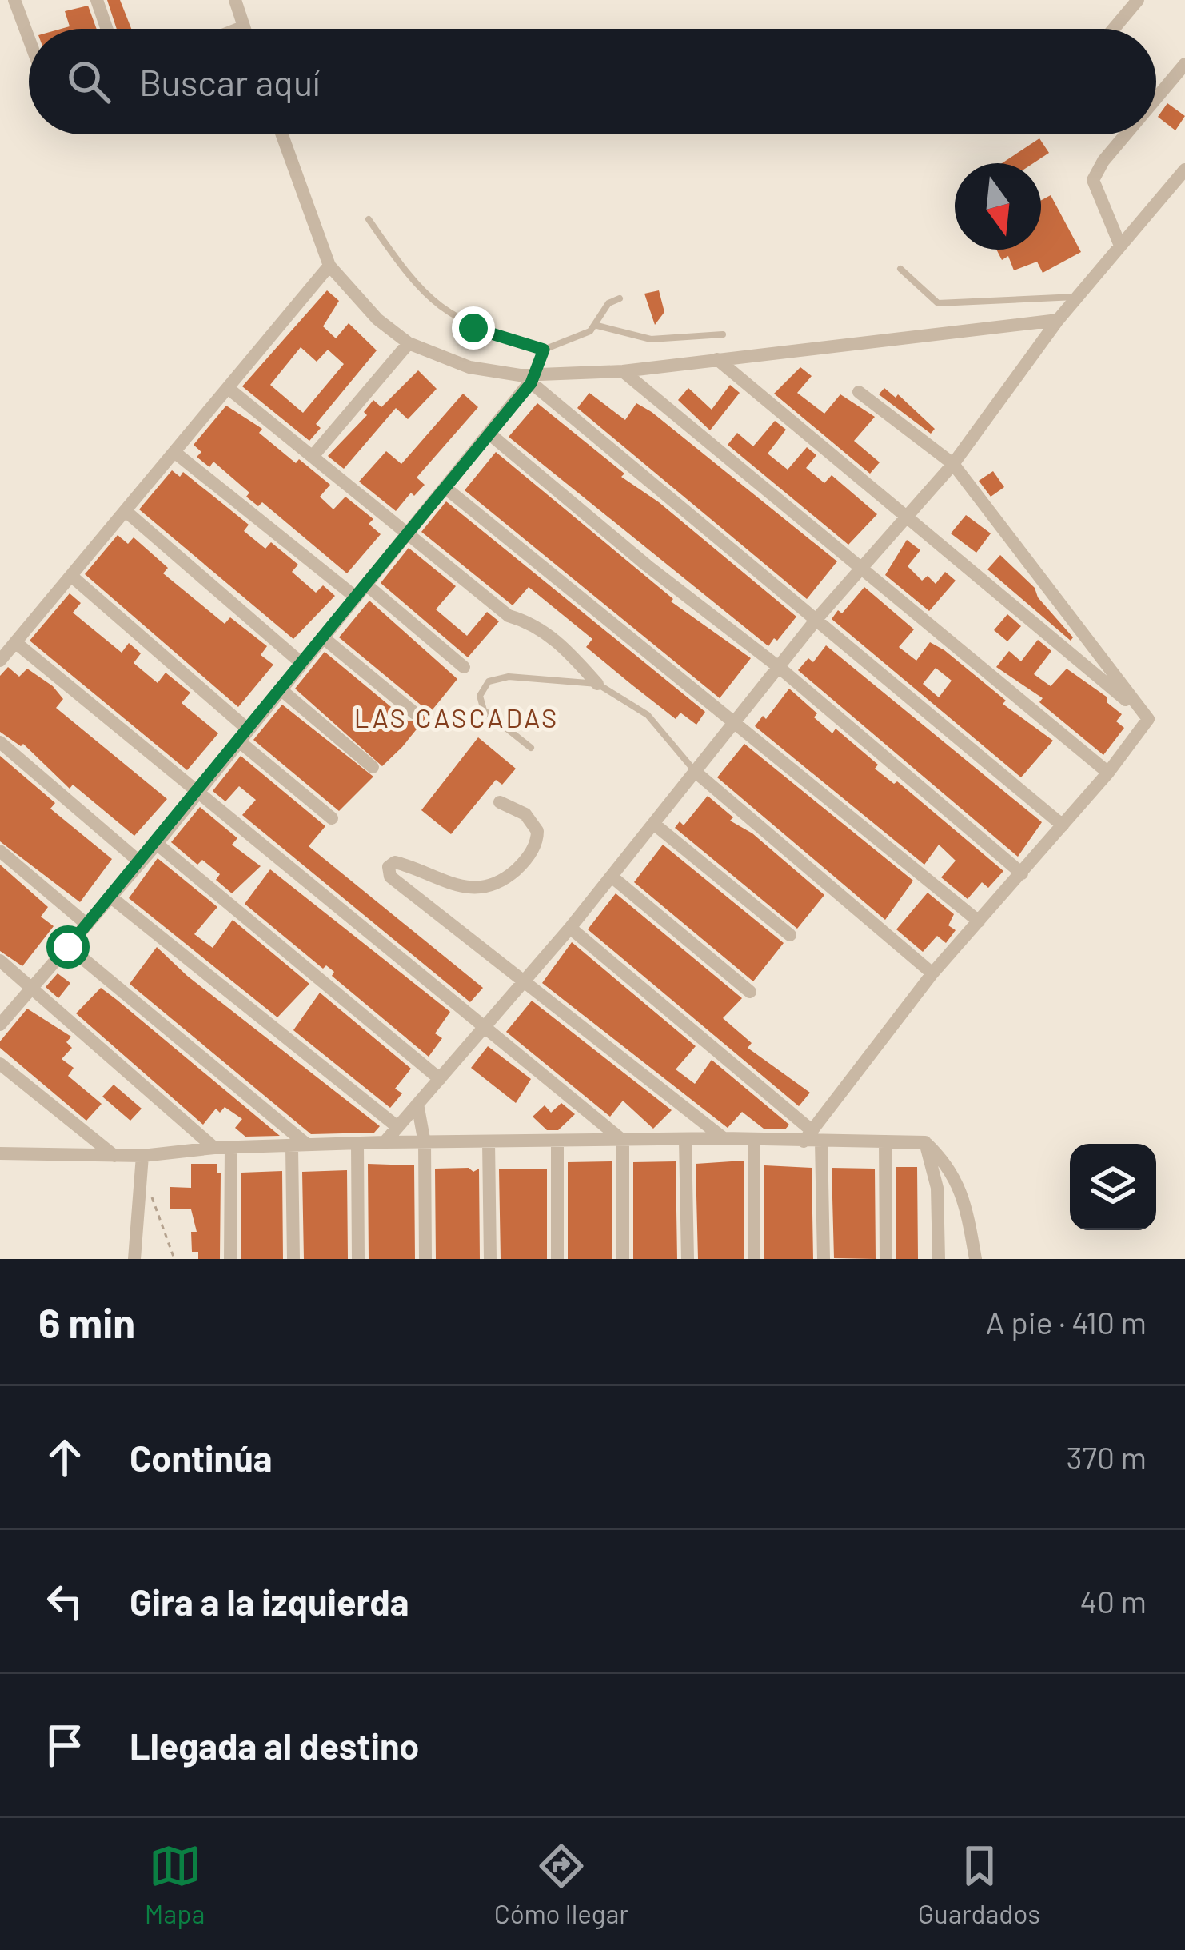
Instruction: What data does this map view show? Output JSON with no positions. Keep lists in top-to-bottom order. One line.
{"districts":["LAS CASCADAS"],"north":"bottom","page":{"search":"Buscar aquí","heading":["6 min","A pie · 410 m"],"list":[["Continúa","370 m"],["Gira a la izquierda","40 m"],"Llegada al destino"],"nav":["Mapa","Cómo llegar","Guardados"]}}
